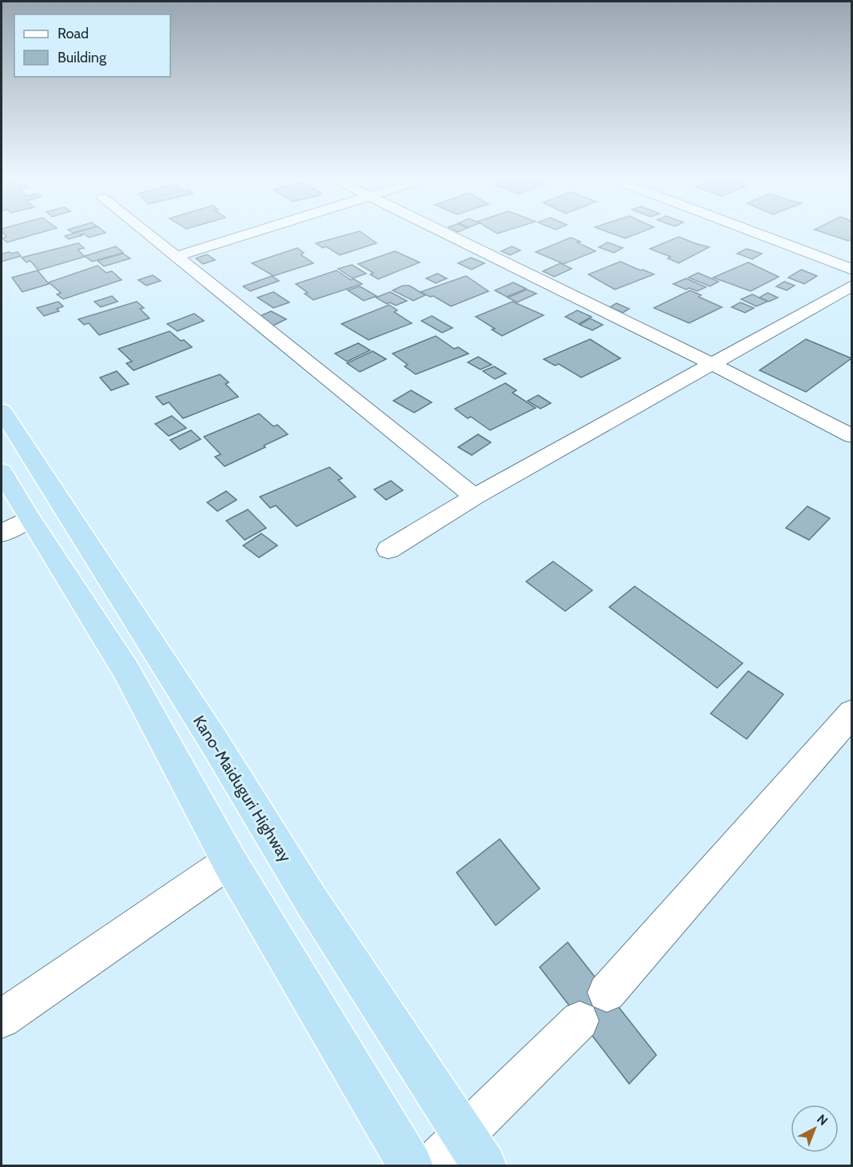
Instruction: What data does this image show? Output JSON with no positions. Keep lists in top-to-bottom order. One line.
{"streets":{"highway":["Kano-Maiduguri Highway"]},"legend":["Road","Building"],"north":"top right"}
